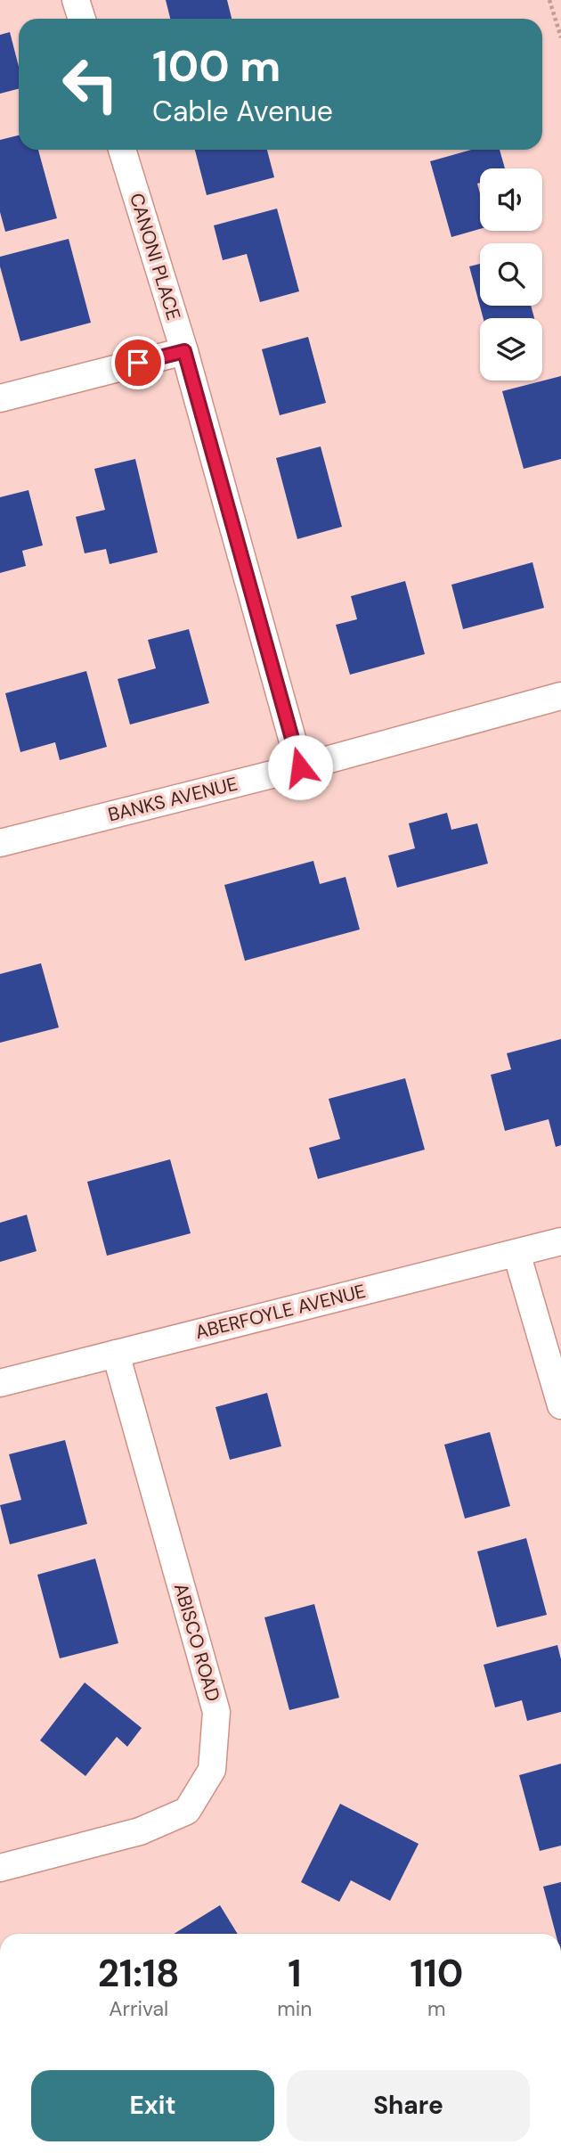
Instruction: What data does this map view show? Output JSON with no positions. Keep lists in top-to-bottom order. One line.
{"streets":{"street":["CANONI PLACE","BANKS AVENUE","ABERFOYLE AVENUE","ABISCO ROAD"]},"crossings":[["CANONI PLACE","BANKS AVENUE"],["ABERFOYLE AVENUE","ABISCO ROAD"]],"page":{"turn":["100 m","Cable Avenue"],"eta":["21:18","Arrival","1","min","110","m"],"buttons":["Exit","Share"]}}
